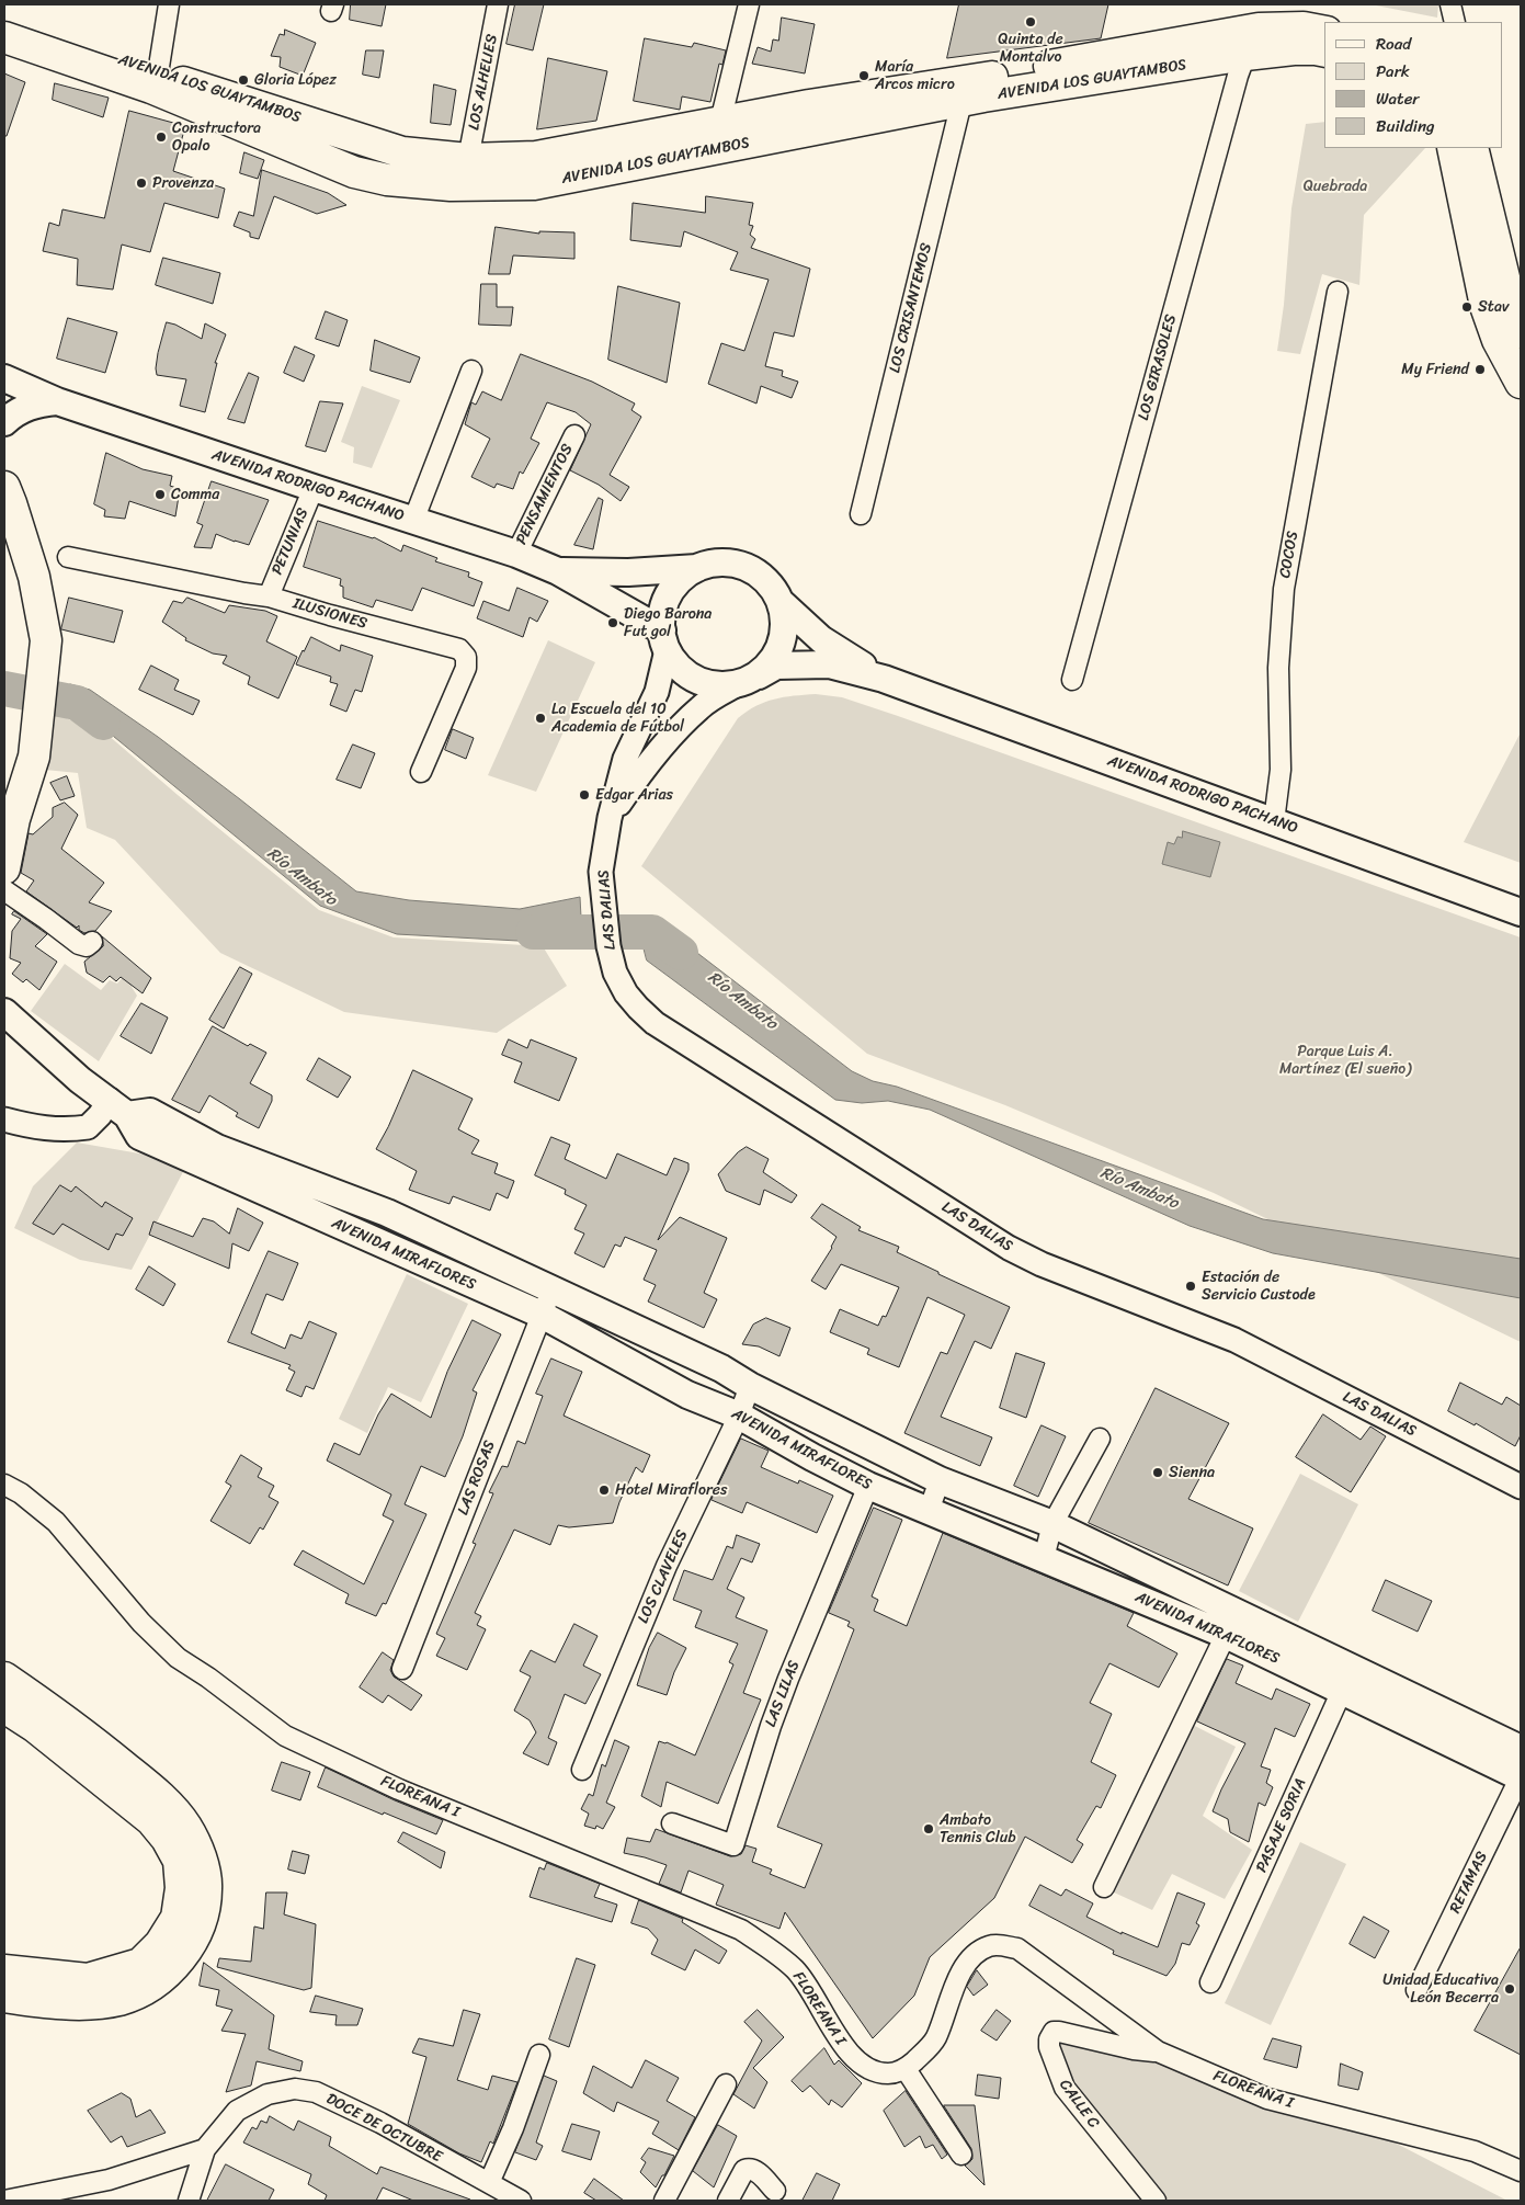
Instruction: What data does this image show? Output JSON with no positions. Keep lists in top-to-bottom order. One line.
{"streets":{"main road":["AVENIDA LOS GUAYTAMBOS","AVENIDA RODRIGO PACHANO","AVENIDA MIRAFLORES"],"street":["LOS ALHELIES","LOS CRISANTEMOS","LOS GIRASOLES","PENSAMIENTOS","PETUNIAS","COCOS","ILUSIONES","LAS DALIAS","LAS ROSAS","LOS CLAVELES","LAS LILAS","FLOREANA I","PASAJE SORIA","RETAMAS","CALLE C","DOCE DE OCTUBRE"]},"crossings":[["AVENIDA LOS GUAYTAMBOS","LOS ALHELIES"],["AVENIDA LOS GUAYTAMBOS","LOS CRISANTEMOS"],["AVENIDA LOS GUAYTAMBOS","LOS GIRASOLES"],["AVENIDA RODRIGO PACHANO","PENSAMIENTOS"],["AVENIDA RODRIGO PACHANO","PETUNIAS"],["AVENIDA RODRIGO PACHANO","COCOS"],["AVENIDA RODRIGO PACHANO","LAS DALIAS"],["PETUNIAS","ILUSIONES"],["AVENIDA MIRAFLORES","LAS ROSAS"],["AVENIDA MIRAFLORES","LOS CLAVELES"],["AVENIDA MIRAFLORES","LAS LILAS"],["AVENIDA MIRAFLORES","PASAJE SORIA"],["AVENIDA MIRAFLORES","RETAMAS"],["FLOREANA I","CALLE C"]],"water":["Río Ambato"],"parks":["Quebrada","Parque Luis A. Martínez (El sueño)"],"places":["Quinta de Montalvo","María Arcos micro","Gloria López","Constructora Opalo","Provenza","Stav","My Friend","Comma","Diego Barona Fut gol","La Escuela del 10 Academia de Fútbol","Edgar Arias","Estación de Servicio Custode","Sienna","Hotel Miraflores","Ambato Tennis Club","Unidad Educativa León Becerra"],"legend":["Road","Park","Water","Building"]}
